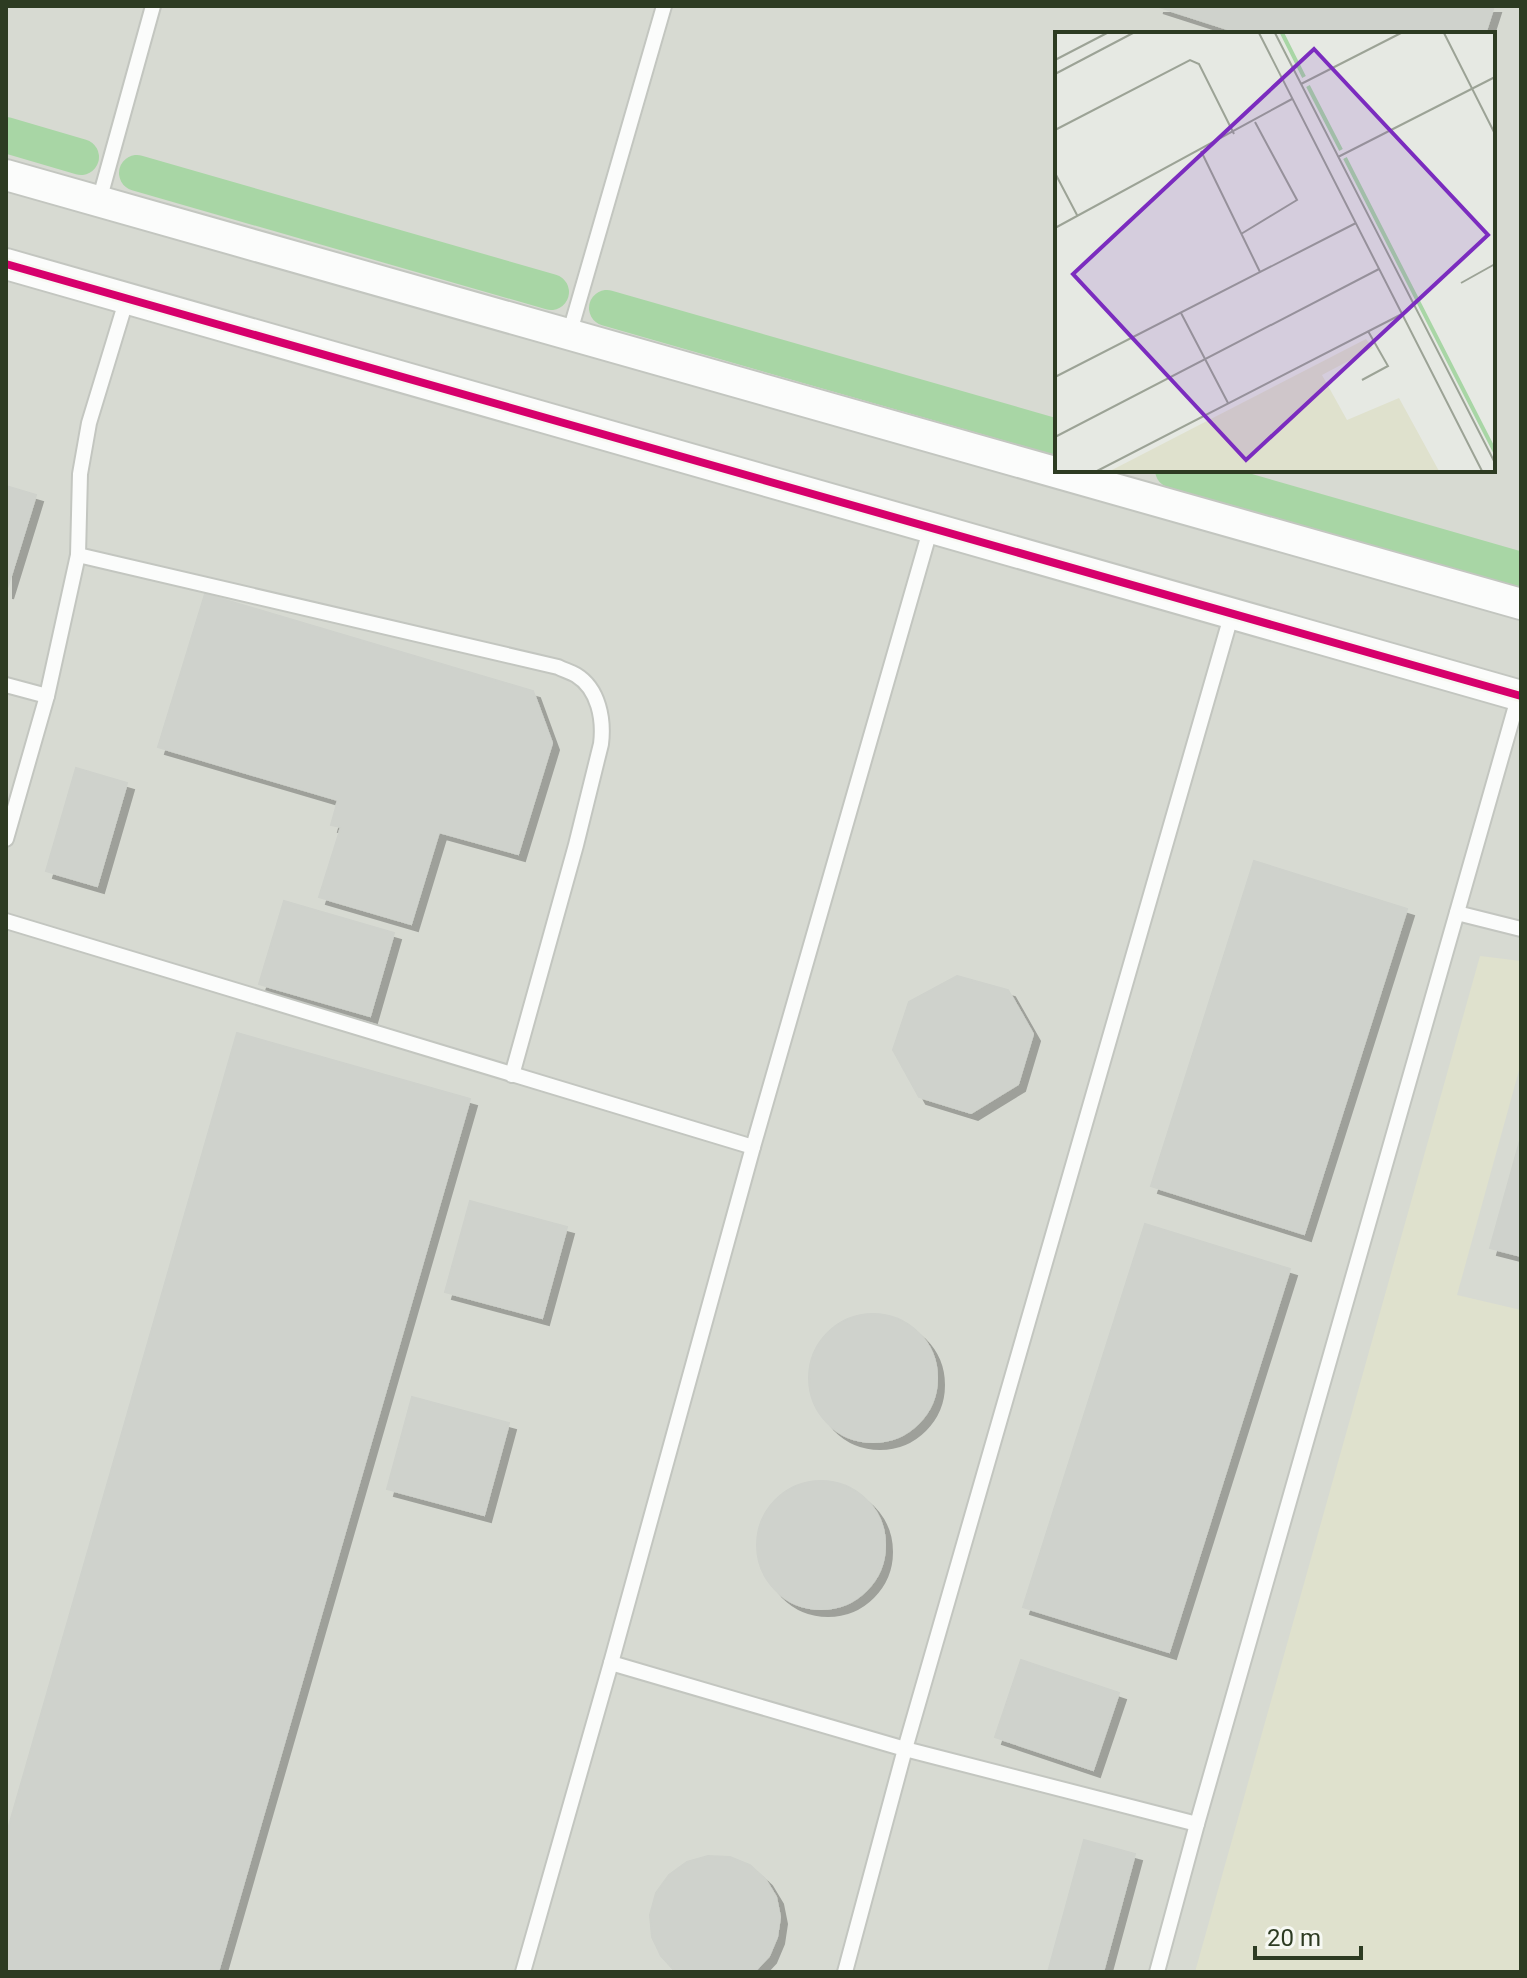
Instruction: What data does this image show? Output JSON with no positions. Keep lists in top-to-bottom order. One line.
{"scale_bar":"20 m"}
